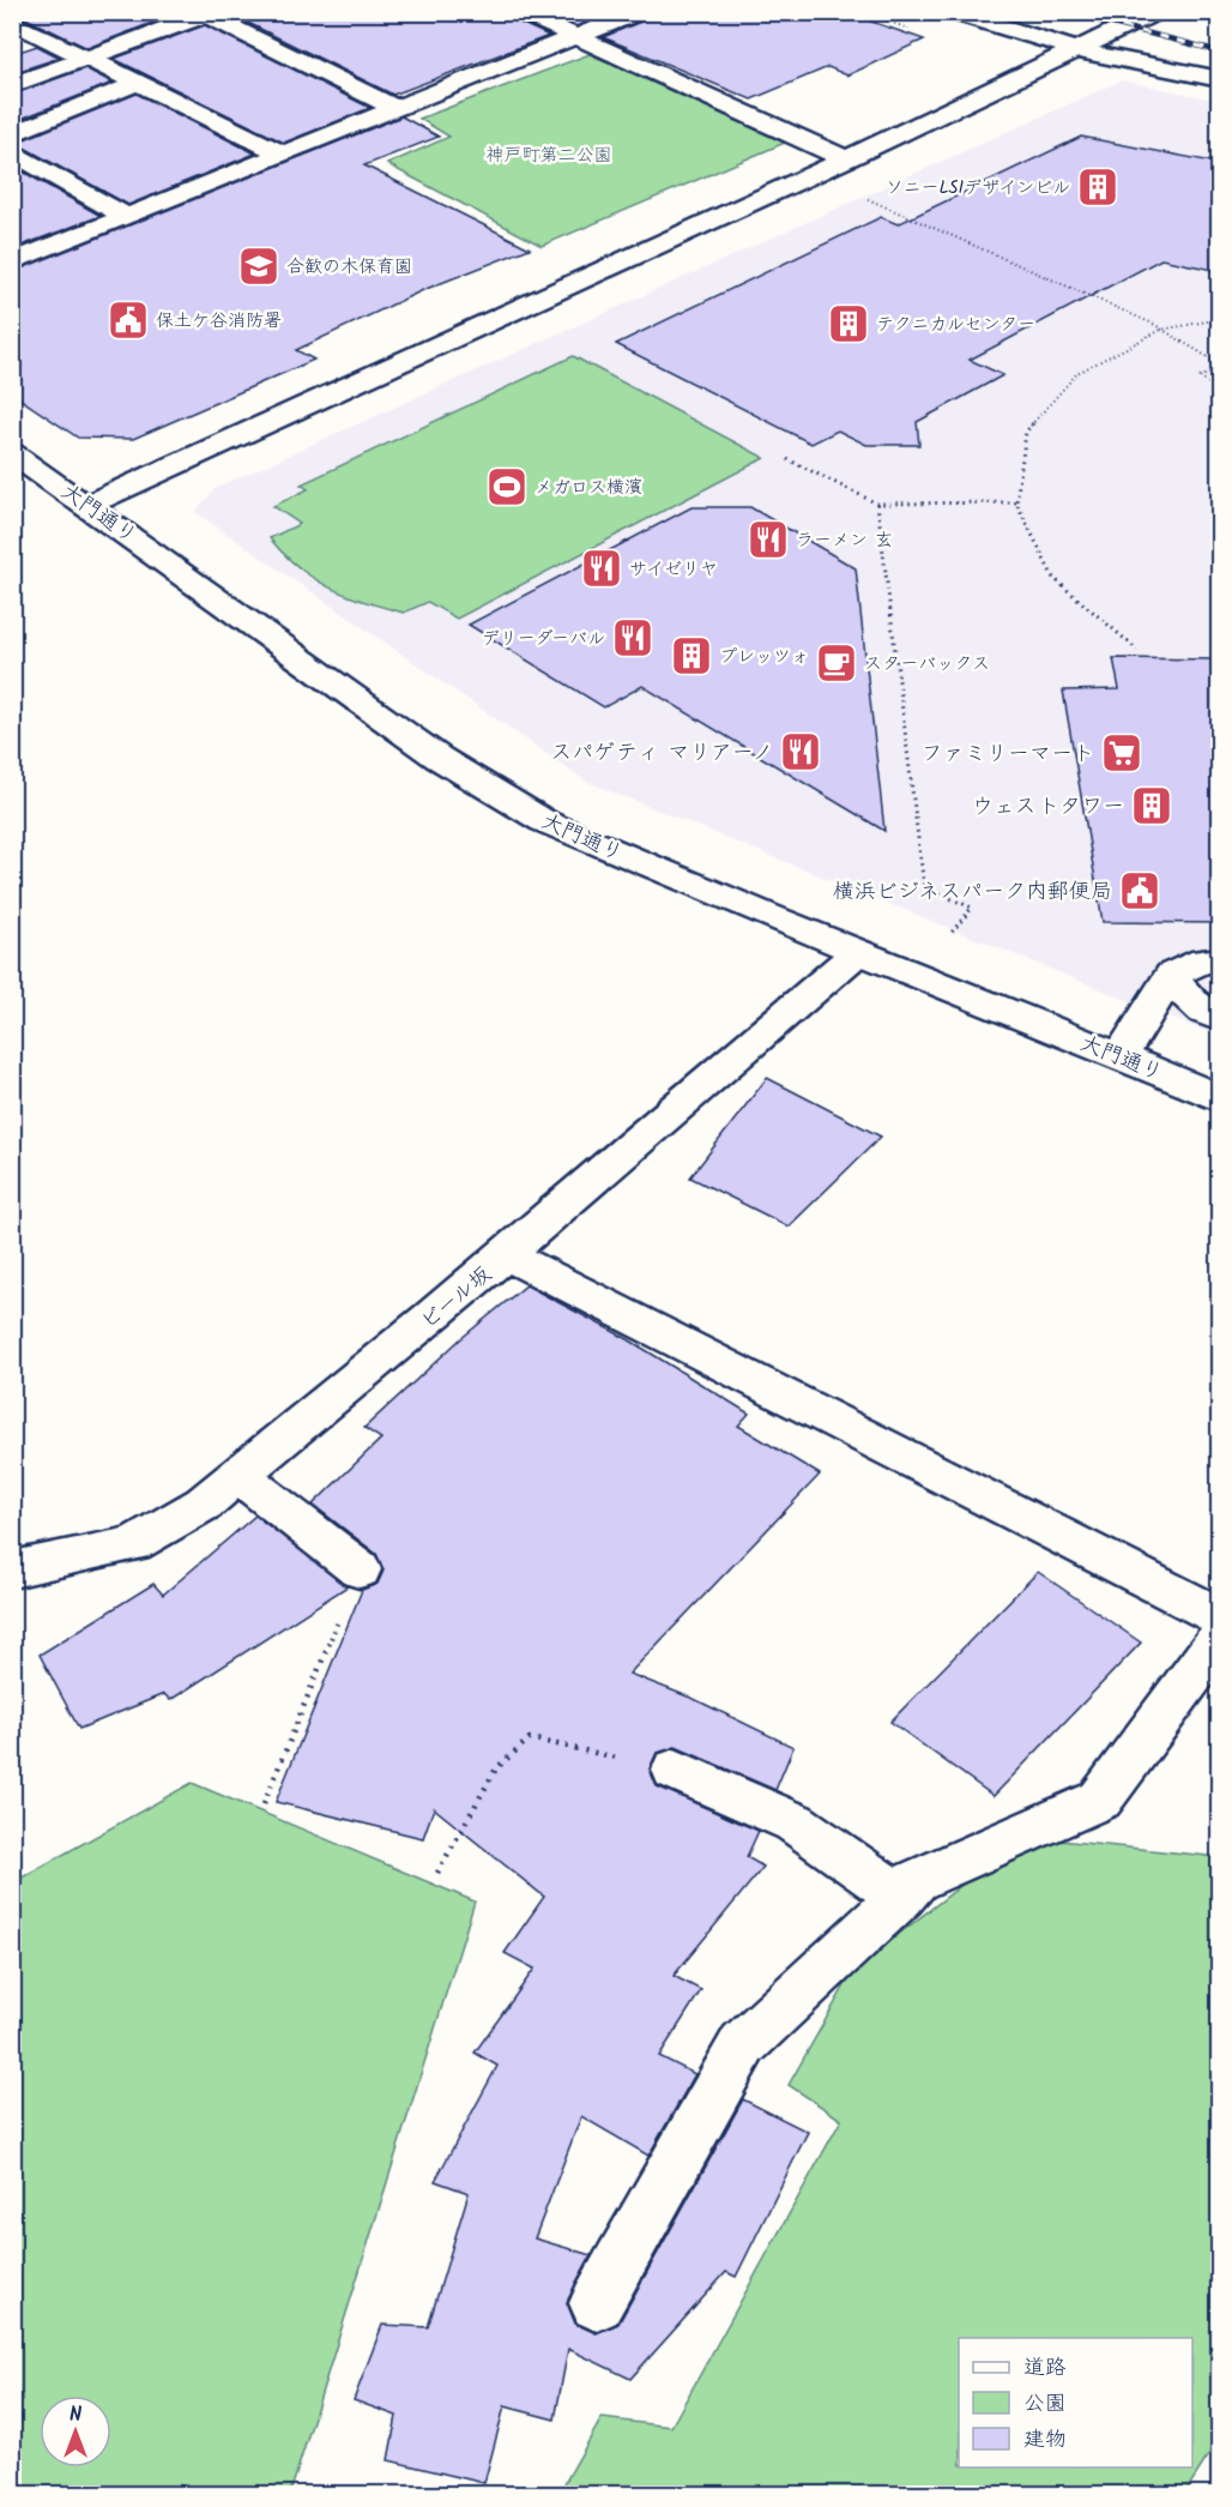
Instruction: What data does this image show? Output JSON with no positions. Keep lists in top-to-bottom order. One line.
{"streets":{"street":["大門通り","ビール坂"]},"crossings":[["大門通り","ビール坂"]],"parks":["神戸町第二公園"],"places":{"building":["ソニーLSIデザインビル","テクニカルセンター","プレッツォ","ウェストタワー"],"school or university":["合歓の木保育園"],"public building":["保土ケ谷消防署","横浜ビジネスパーク内郵便局"],"sports":["メガロス横濱"],"restaurant":["ラーメン 玄","サイゼリヤ","デリーダーバル","スパゲティ マリアーノ"],"cafe":["スターバックス"],"supermarket":["ファミリーマート"]},"legend":["道路","公園","建物"],"north":"top"}
